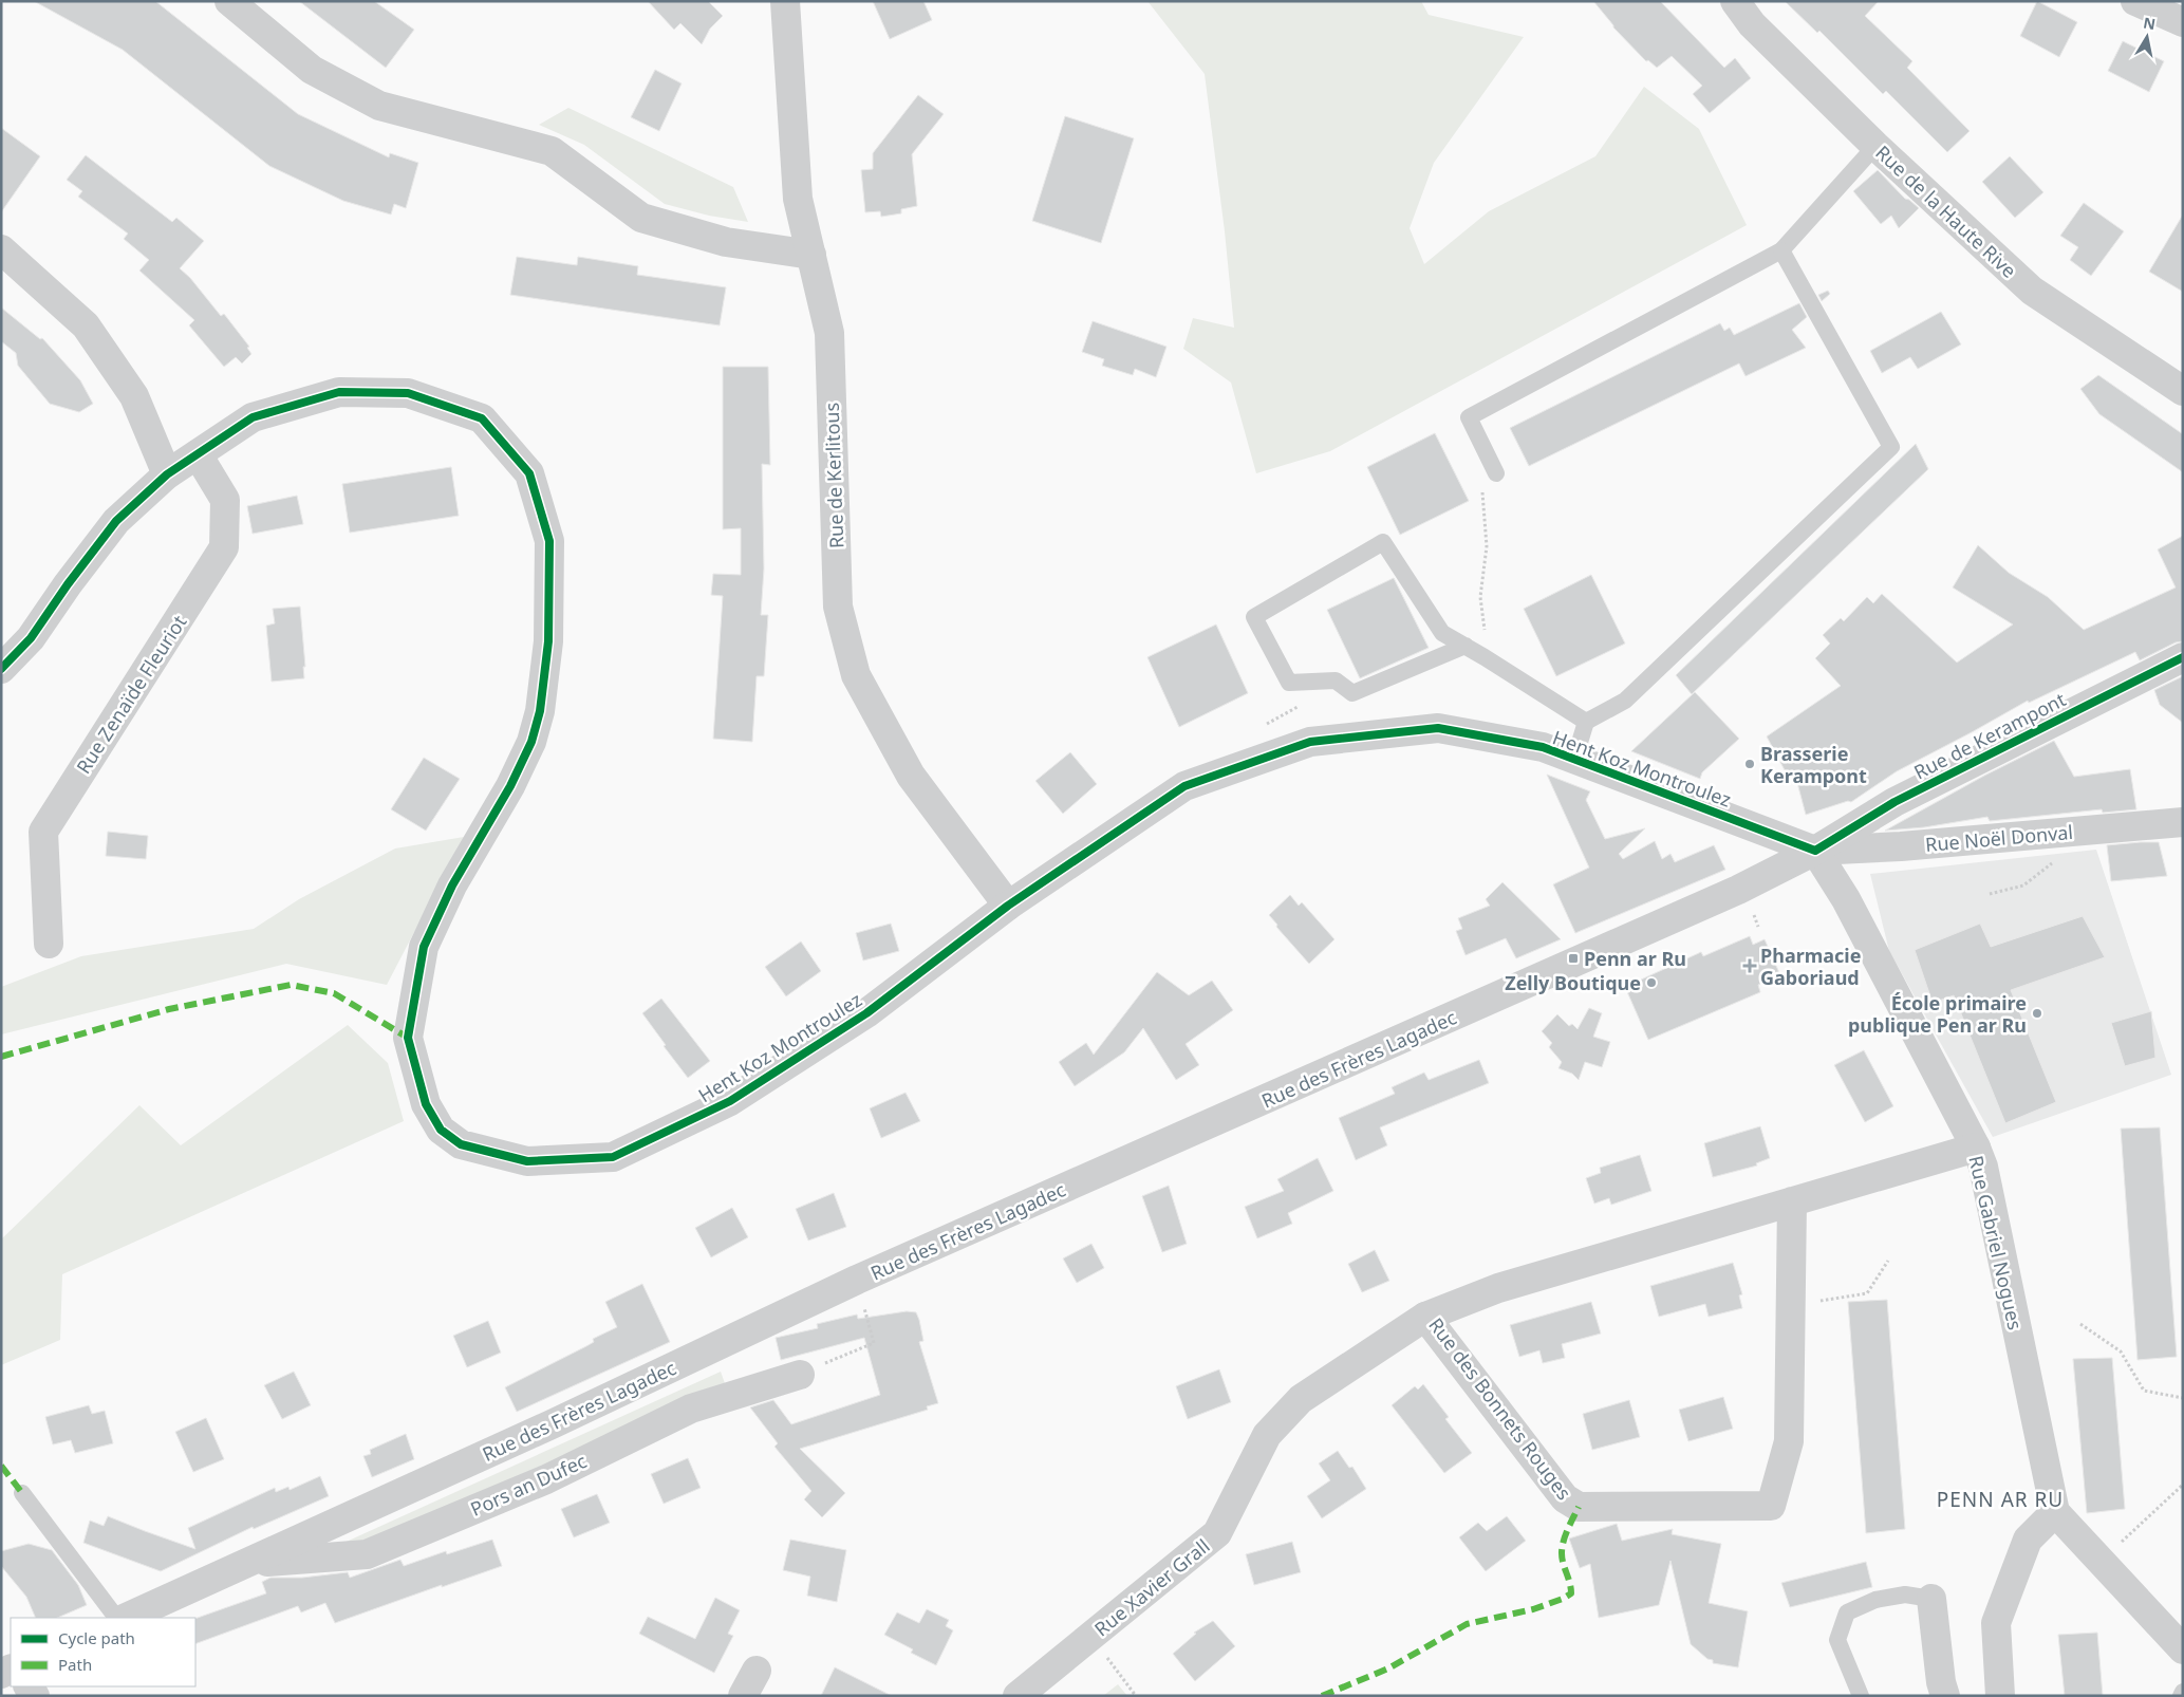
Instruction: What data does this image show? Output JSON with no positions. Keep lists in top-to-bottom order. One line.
{"streets":{"street":["Rue de la Haute Rive","Rue de Kerlitous","Rue Zenaïde Fleuriot","Rue de Kerampont","Hent Koz Montroulez","Rue Noël Donval","Rue des Frères Lagadec","Rue Gabriel Nogues","Rue des Bonnets Rouges","Pors an Dufec","Rue Xavier Grall"]},"crossings":[["Rue de Kerlitous","Hent Koz Montroulez"],["Rue Zenaïde Fleuriot","Hent Koz Montroulez"],["Rue de Kerampont","Hent Koz Montroulez"],["Rue de Kerampont","Rue Noël Donval"],["Rue de Kerampont","Rue des Frères Lagadec"],["Rue de Kerampont","Rue Gabriel Nogues"],["Hent Koz Montroulez","Rue Noël Donval"],["Hent Koz Montroulez","Rue des Frères Lagadec"],["Hent Koz Montroulez","Rue Gabriel Nogues"],["Rue Noël Donval","Rue des Frères Lagadec"],["Rue Noël Donval","Rue Gabriel Nogues"],["Rue des Frères Lagadec","Rue Gabriel Nogues"],["Rue des Frères Lagadec","Pors an Dufec"],["Rue Gabriel Nogues","Rue des Bonnets Rouges"],["Rue des Bonnets Rouges","Rue Xavier Grall"]],"districts":["PENN AR RU"],"places":{"other":["Brasserie Kerampont","Zelly Boutique","École primaire publique Pen ar Ru"],"transit":["Penn ar Ru"],"health":["Pharmacie Gaboriaud"]},"legend":["Cycle path","Path"],"north":"top"}
